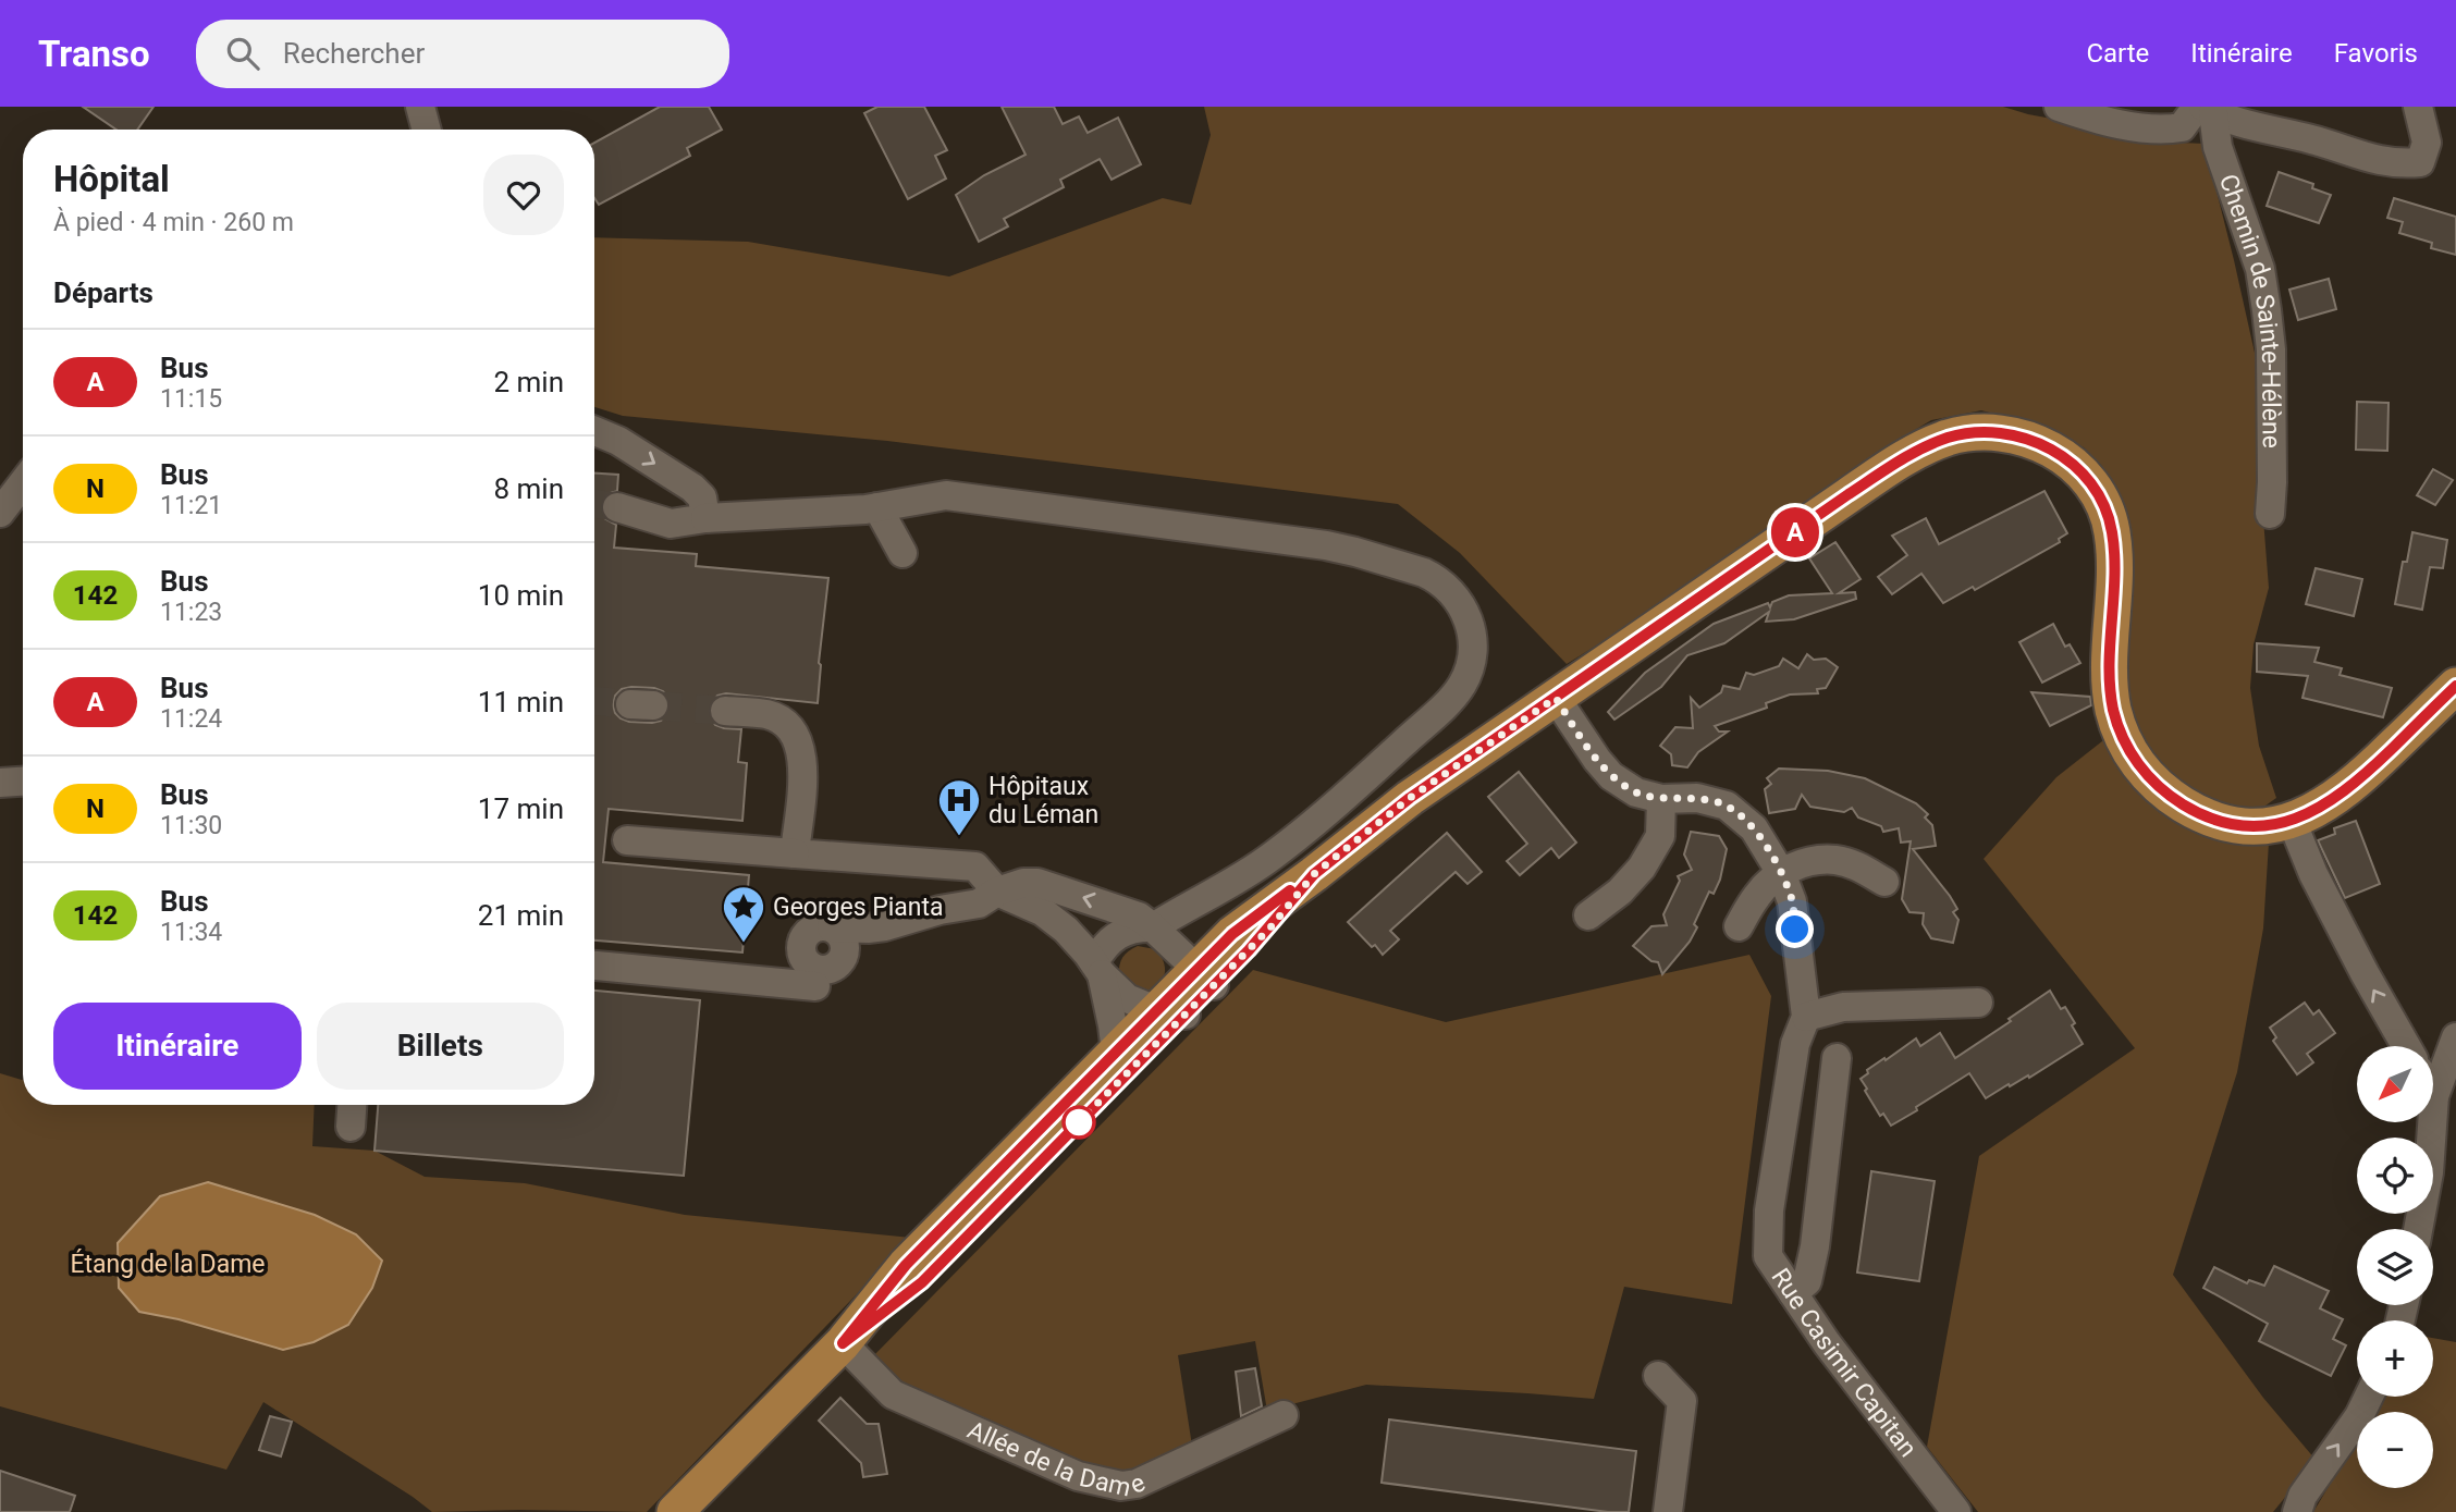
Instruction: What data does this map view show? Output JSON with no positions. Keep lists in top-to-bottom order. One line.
{"streets":{"street":["Chemin de Sainte-Hélène","Rue Casimir Capitan","Allée de la Dame"]},"parks":["Étang de la Dame"],"places":{"hospital":["Hôpitaux du Léman"],"place":["Georges Pianta"]},"lines":["bus line A"],"north":"bottom left","page":{"header":"Transo","search":"Rechercher","nav":["Carte","Itinéraire","Favoris"],"on_map":"A","heading":[["Hôpital","À pied · 4 min · 260 m"],"Départs"],"list":[{"mark":"A","name":"Bus","note":"11:15","value":"2 min"},{"mark":"N","name":"Bus","note":"11:21","value":"8 min"},{"mark":"142","name":"Bus","note":"11:23","value":"10 min"},{"mark":"A","name":"Bus","note":"11:24","value":"11 min"},{"mark":"N","name":"Bus","note":"11:30","value":"17 min"},{"mark":"142","name":"Bus","note":"11:34","value":"21 min"}],"buttons":["Itinéraire","Billets"],"map_buttons":["+","−"]}}
